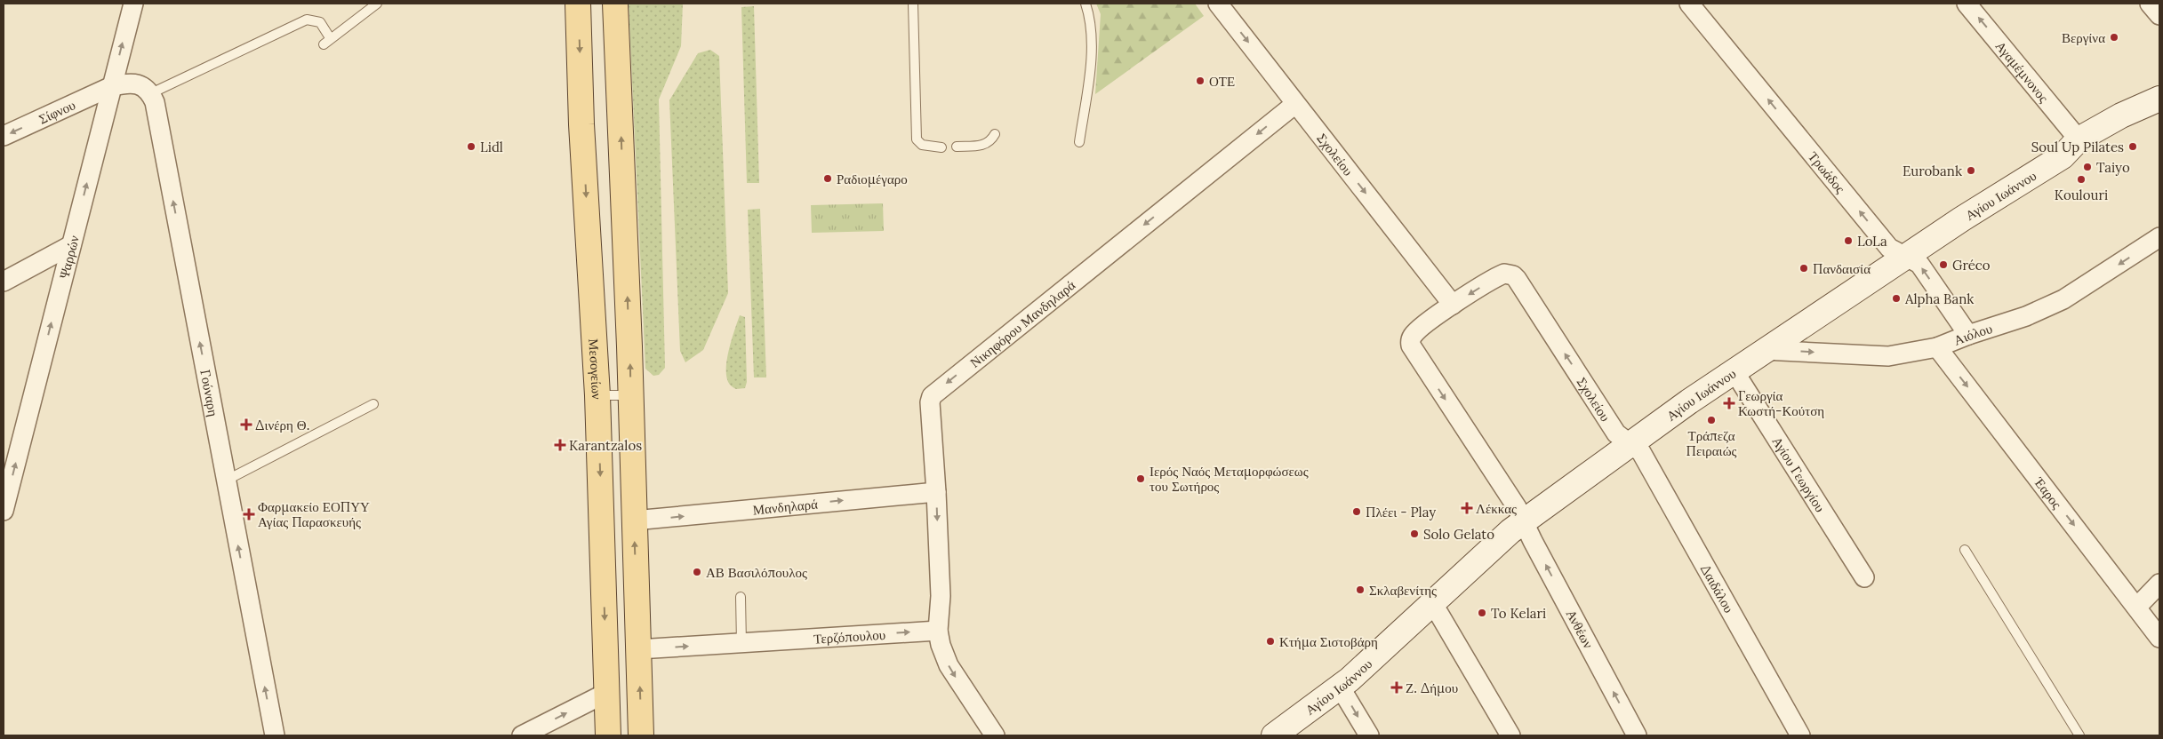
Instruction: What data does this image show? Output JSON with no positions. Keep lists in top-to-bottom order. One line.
{"streets":{"main road":["Μεσογείων"],"street":["Αγαμέμνονος","Σίφνου","Σχολείου","Τρωάδος","Αγίου Ιωάννου","Ψαρρών","Νικηφόρου Μανδηλαρά","Αιόλου","Γούναρη","Αγίου Γεωργίου","Έαρος","Μανδηλαρά","Δαιδάλου","Ανθέων","Τερζόπουλου"]},"crossings":[["Αγαμέμνονος","Αγίου Ιωάννου"],["Σίφνου","Ψαρρών"],["Σχολείου","Αγίου Ιωάννου"],["Σχολείου","Νικηφόρου Μανδηλαρά"],["Σχολείου","Δαιδάλου"],["Σχολείου","Ανθέων"],["Τρωάδος","Αγίου Ιωάννου"],["Τρωάδος","Αιόλου"],["Αγίου Ιωάννου","Αιόλου"],["Αγίου Ιωάννου","Αγίου Γεωργίου"],["Αγίου Ιωάννου","Δαιδάλου"],["Αγίου Ιωάννου","Ανθέων"],["Νικηφόρου Μανδηλαρά","Μανδηλαρά"],["Νικηφόρου Μανδηλαρά","Τερζόπουλου"],["Αιόλου","Έαρος"]],"one_way":["Αγαμέμνονος","Σίφνου","Τρωάδος","Ψαρρών","Νικηφόρου Μανδηλαρά","Γούναρη","Έαρος","Μανδηλαρά","Τερζόπουλου"],"places":{"other":["Βεργίνα","ΟΤΕ","Lidl","Soul Up Pilates","Taiyo","Eurobank","Ραδιομέγαρο","Koulouri","LoLa","Gréco","Πανδαισία","Alpha Bank","Τράπεζα Πειραιώς","Ιερός Ναός Μεταμορφώσεως του Σωτήρος","Πλέει - Play","Solo Gelato","ΑΒ Βασιλόπουλος","Σκλαβενίτης","To Kelari","Κτήμα Σιστοβάρη"],"health":["Γεωργία Κωστή-Κούτση","Δινέρη Θ.","Karantzalos","Λέκκας","Φαρμακείο ΕΟΠΥΥ Αγίας Παρασκευής","Ζ. Δήμου"]}}
